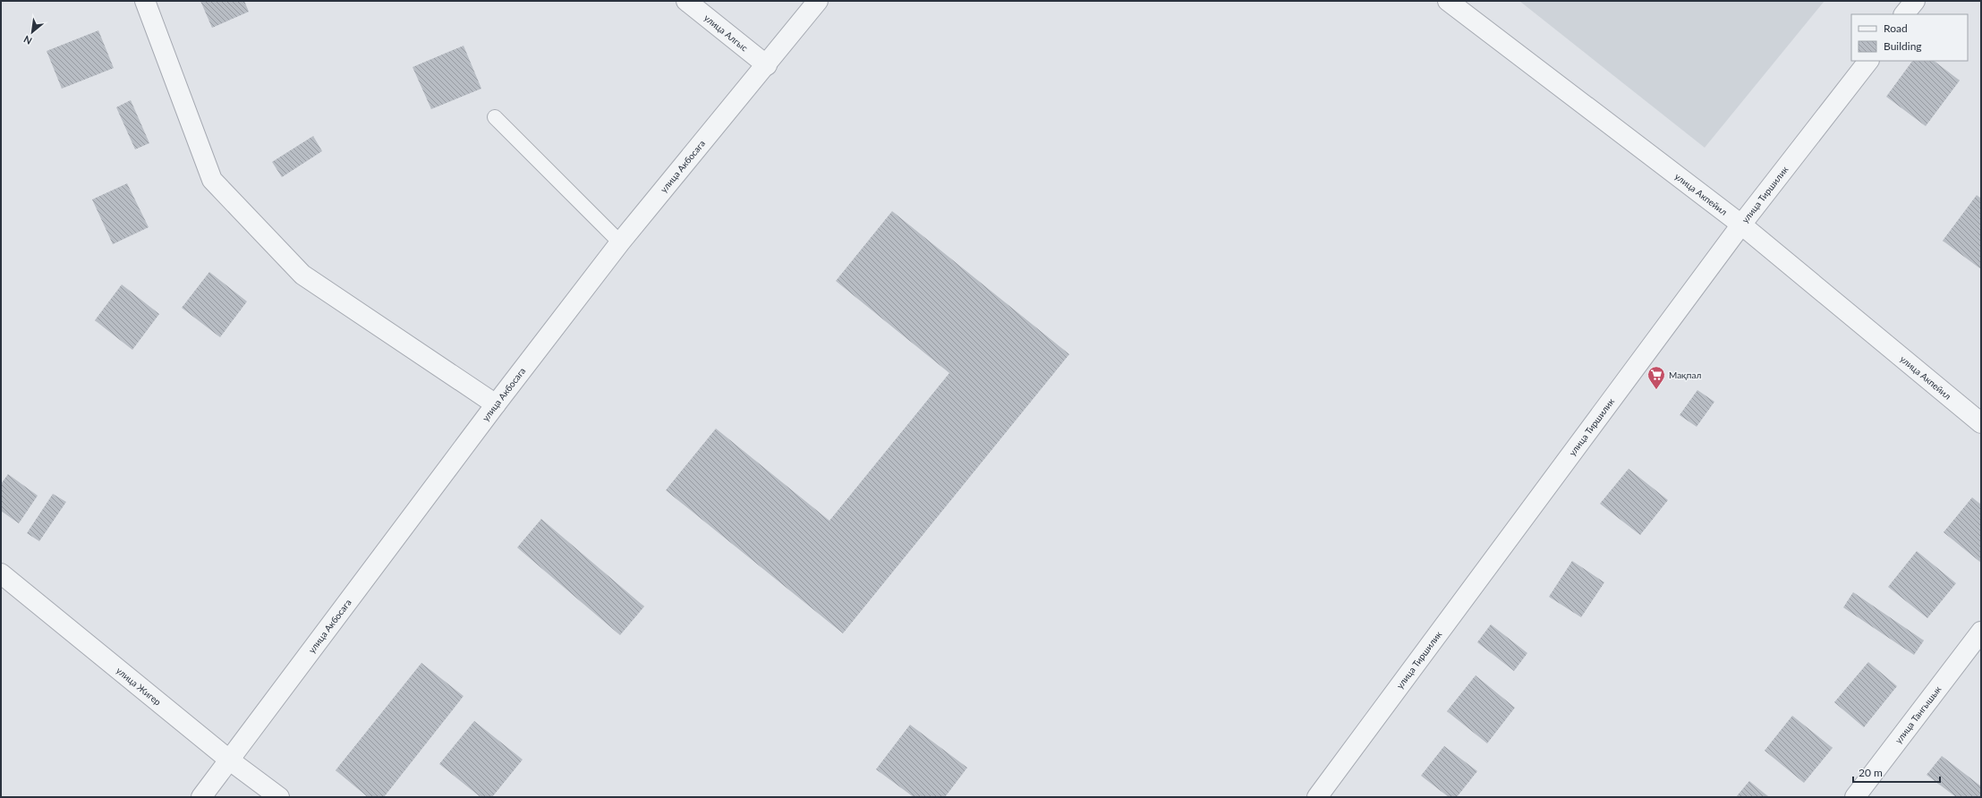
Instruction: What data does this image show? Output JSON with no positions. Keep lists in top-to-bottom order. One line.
{"streets":{"street":["улица Алгыс","улица Акбосага","улица Акпейил","улица Тиршилик","улица Жигер","улица Тангышык"]},"crossings":[["улица Алгыс","улица Акбосага"],["улица Акбосага","улица Жигер"],["улица Акпейил","улица Тиршилик"]],"places":{"supermarket":["Мақпал"]},"legend":["Road","Building"],"scale_bar":"20 m","north":"bottom left"}
